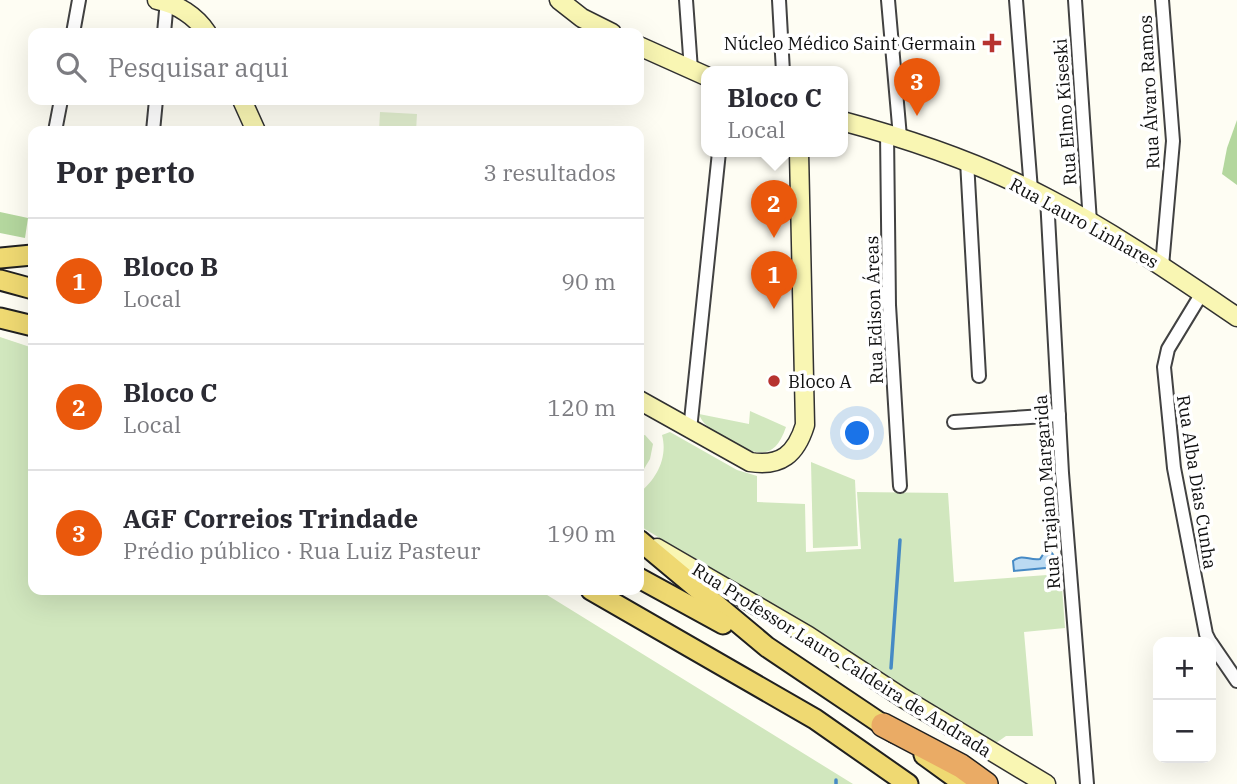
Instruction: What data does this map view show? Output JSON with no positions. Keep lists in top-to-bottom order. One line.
{"streets":{"main road":["Rua Lauro Linhares","Rua Professor Lauro Caldeira de Andrada"],"street":["Rua Álvaro Ramos","Rua Elmo Kiseski","Rua Edison Áreas","Rua Alba Dias Cunha","Rua Trajano Margarida"]},"crossings":[["Rua Álvaro Ramos","Rua Lauro Linhares"],["Rua Elmo Kiseski","Rua Lauro Linhares"],["Rua Lauro Linhares","Rua Edison Áreas"],["Rua Lauro Linhares","Rua Alba Dias Cunha"],["Rua Lauro Linhares","Rua Trajano Margarida"]],"places":{"health":["Núcleo Médico Saint Germain"],"other":["Bloco A"]},"page":{"search":"Pesquisar aqui","pins":["3","2","1"],"popup":["Bloco C","Local"],"heading":["Por perto","3 resultados"],"list":[{"mark":"1","name":"Bloco B","note":"Local","value":"90 m"},{"mark":"2","name":"Bloco C","note":"Local","value":"120 m"},{"mark":"3","name":"AGF Correios Trindade","note":"Prédio público · Rua Luiz Pasteur","value":"190 m"}],"map_buttons":["+","−"]}}
